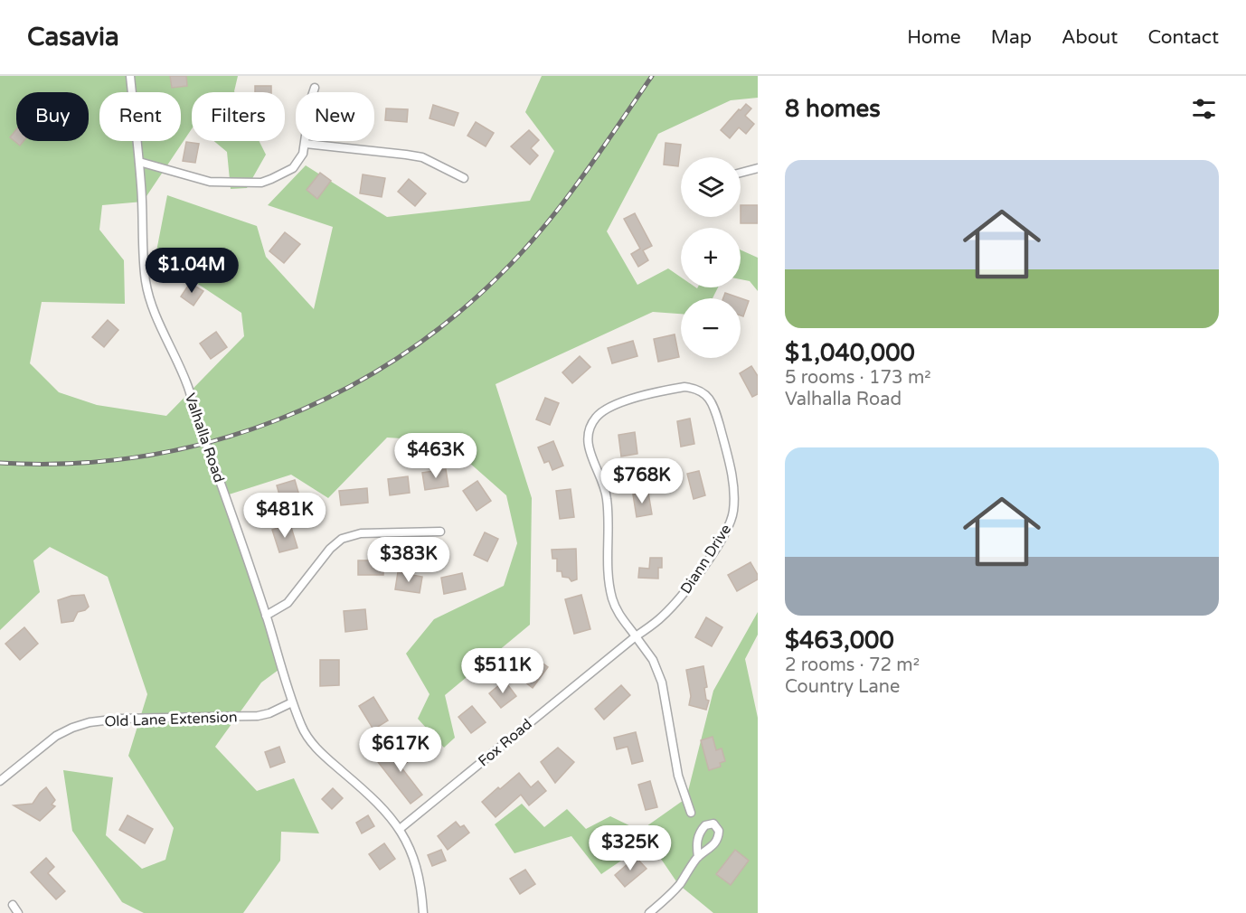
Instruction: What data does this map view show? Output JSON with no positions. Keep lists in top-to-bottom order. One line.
{"streets":{"street":["Valhalla Road","Diann Drive","Old Lane Extension","Fox Road"]},"crossings":[["Valhalla Road","Old Lane Extension"],["Valhalla Road","Fox Road"],["Diann Drive","Fox Road"]],"page":{"header":"Casavia","nav":["Home","Map","About","Contact"],"heading":"8 homes","chip":["Buy","Rent","Filters","New"],"list":[{"name":"$1,040,000","note":"5 rooms · 173 m² · Valhalla Road"},{"name":"$463,000","note":"2 rooms · 72 m² · Country Lane"}],"map_buttons":["+","−"],"price":["$1.04M","$463K","$768K","$481K","$383K","$511K","$617K","$325K"]}}
